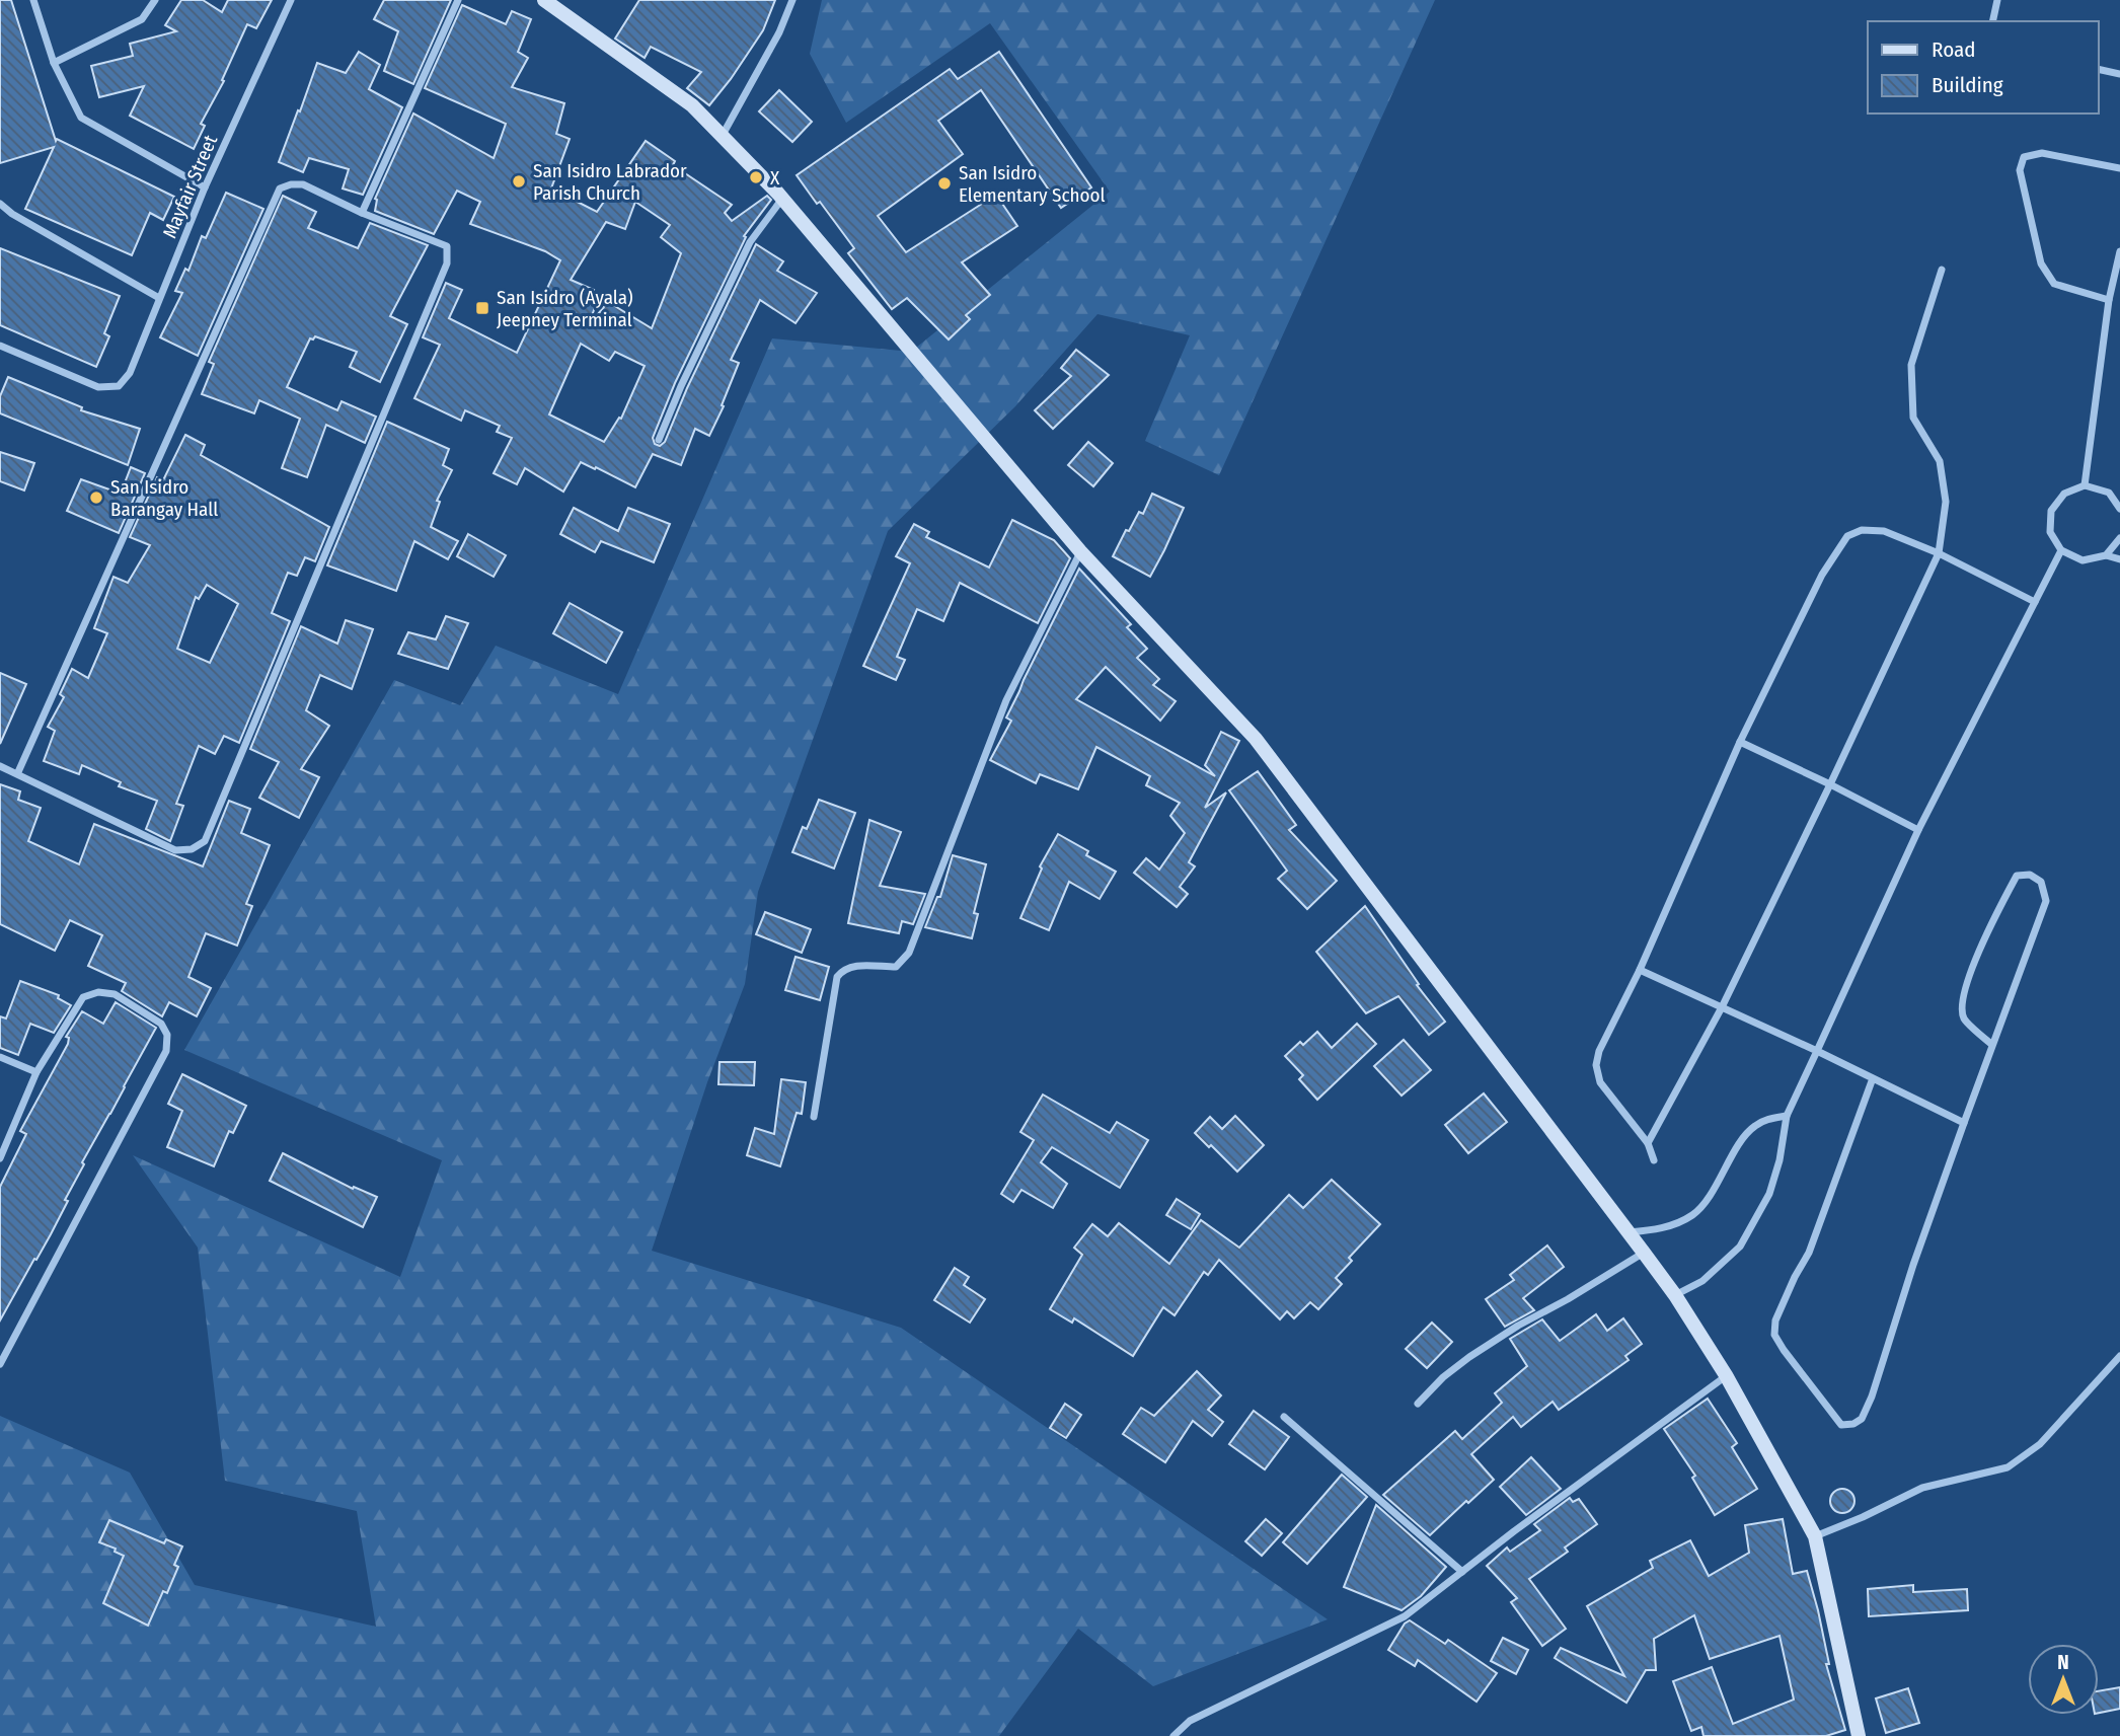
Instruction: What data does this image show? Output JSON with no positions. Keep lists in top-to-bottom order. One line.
{"streets":{"street":["Mayfair Street"]},"places":{"other":["X","San Isidro Labrador Parish Church","San Isidro Elementary School","San Isidro Barangay Hall"],"transit":["San Isidro (Ayala) Jeepney Terminal"]},"legend":["Road","Building"],"north":"top"}
